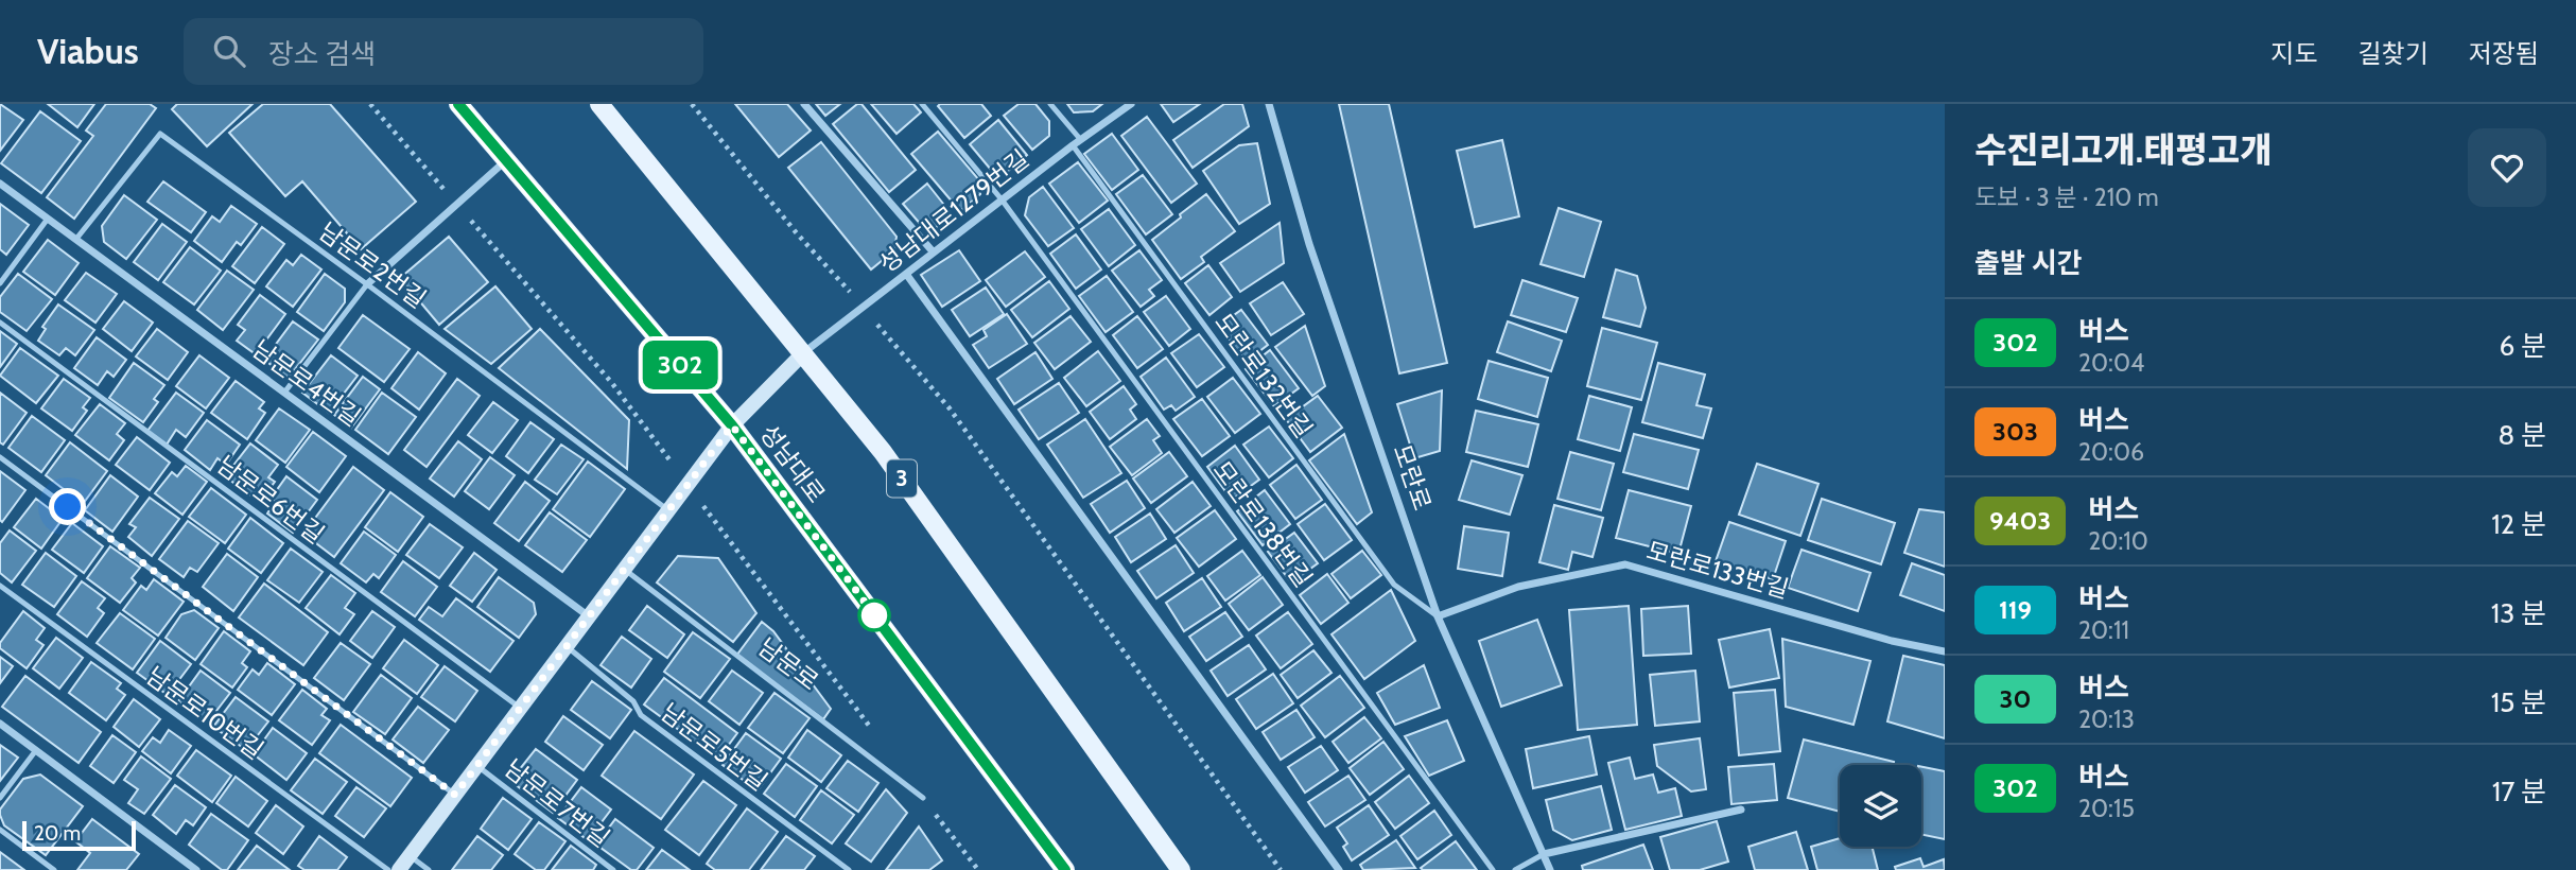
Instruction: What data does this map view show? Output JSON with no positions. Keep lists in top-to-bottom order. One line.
{"streets":{"main road":["성남대로","3"],"street":["성남대로1279번길","남문로4번길","모란로","모란로133번길"],"lane":["남문로2번길","모란로132번길","남문로6번길","모란로138번길","남문로","남문로10번길","남문로5번길","남문로7번길"]},"crossings":[["성남대로1279번길","모란로132번길"],["성남대로1279번길","3"],["성남대로1279번길","모란로138번길"],["남문로2번길","남문로4번길"],["모란로132번길","모란로"],["모란로132번길","모란로133번길"],["모란로","모란로133번길"]],"lines":["bus line 302"],"scale_bar":"20 m","page":{"header":"Viabus","search":"장소 검색","nav":["지도","길찾기","저장됨"],"on_map":"302","heading":[["수진리고개.태평고개","도보 · 3 분 · 210 m"],"출발 시간"],"list":[{"mark":"302","name":"버스","note":"20:04","value":"6 분"},{"mark":"303","name":"버스","note":"20:06","value":"8 분"},{"mark":"9403","name":"버스","note":"20:10","value":"12 분"},{"mark":"119","name":"버스","note":"20:11","value":"13 분"},{"mark":"30","name":"버스","note":"20:13","value":"15 분"},{"mark":"302","name":"버스","note":"20:15","value":"17 분"}],"scale":"20 m"}}
